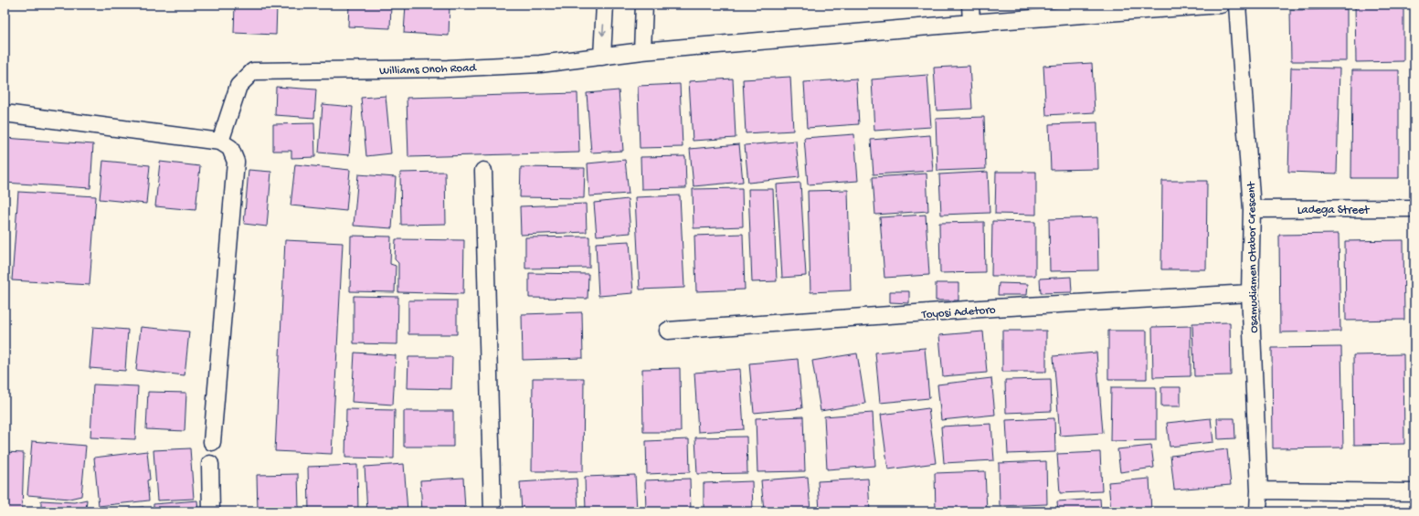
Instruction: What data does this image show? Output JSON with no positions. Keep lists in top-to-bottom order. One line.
{"streets":{"street":["Williams Onoh Road","Ladega Street","Osamudiamen Otabor Crescent","Toyosi Adetoro"]},"crossings":[["Ladega Street","Osamudiamen Otabor Crescent"],["Osamudiamen Otabor Crescent","Toyosi Adetoro"]]}
